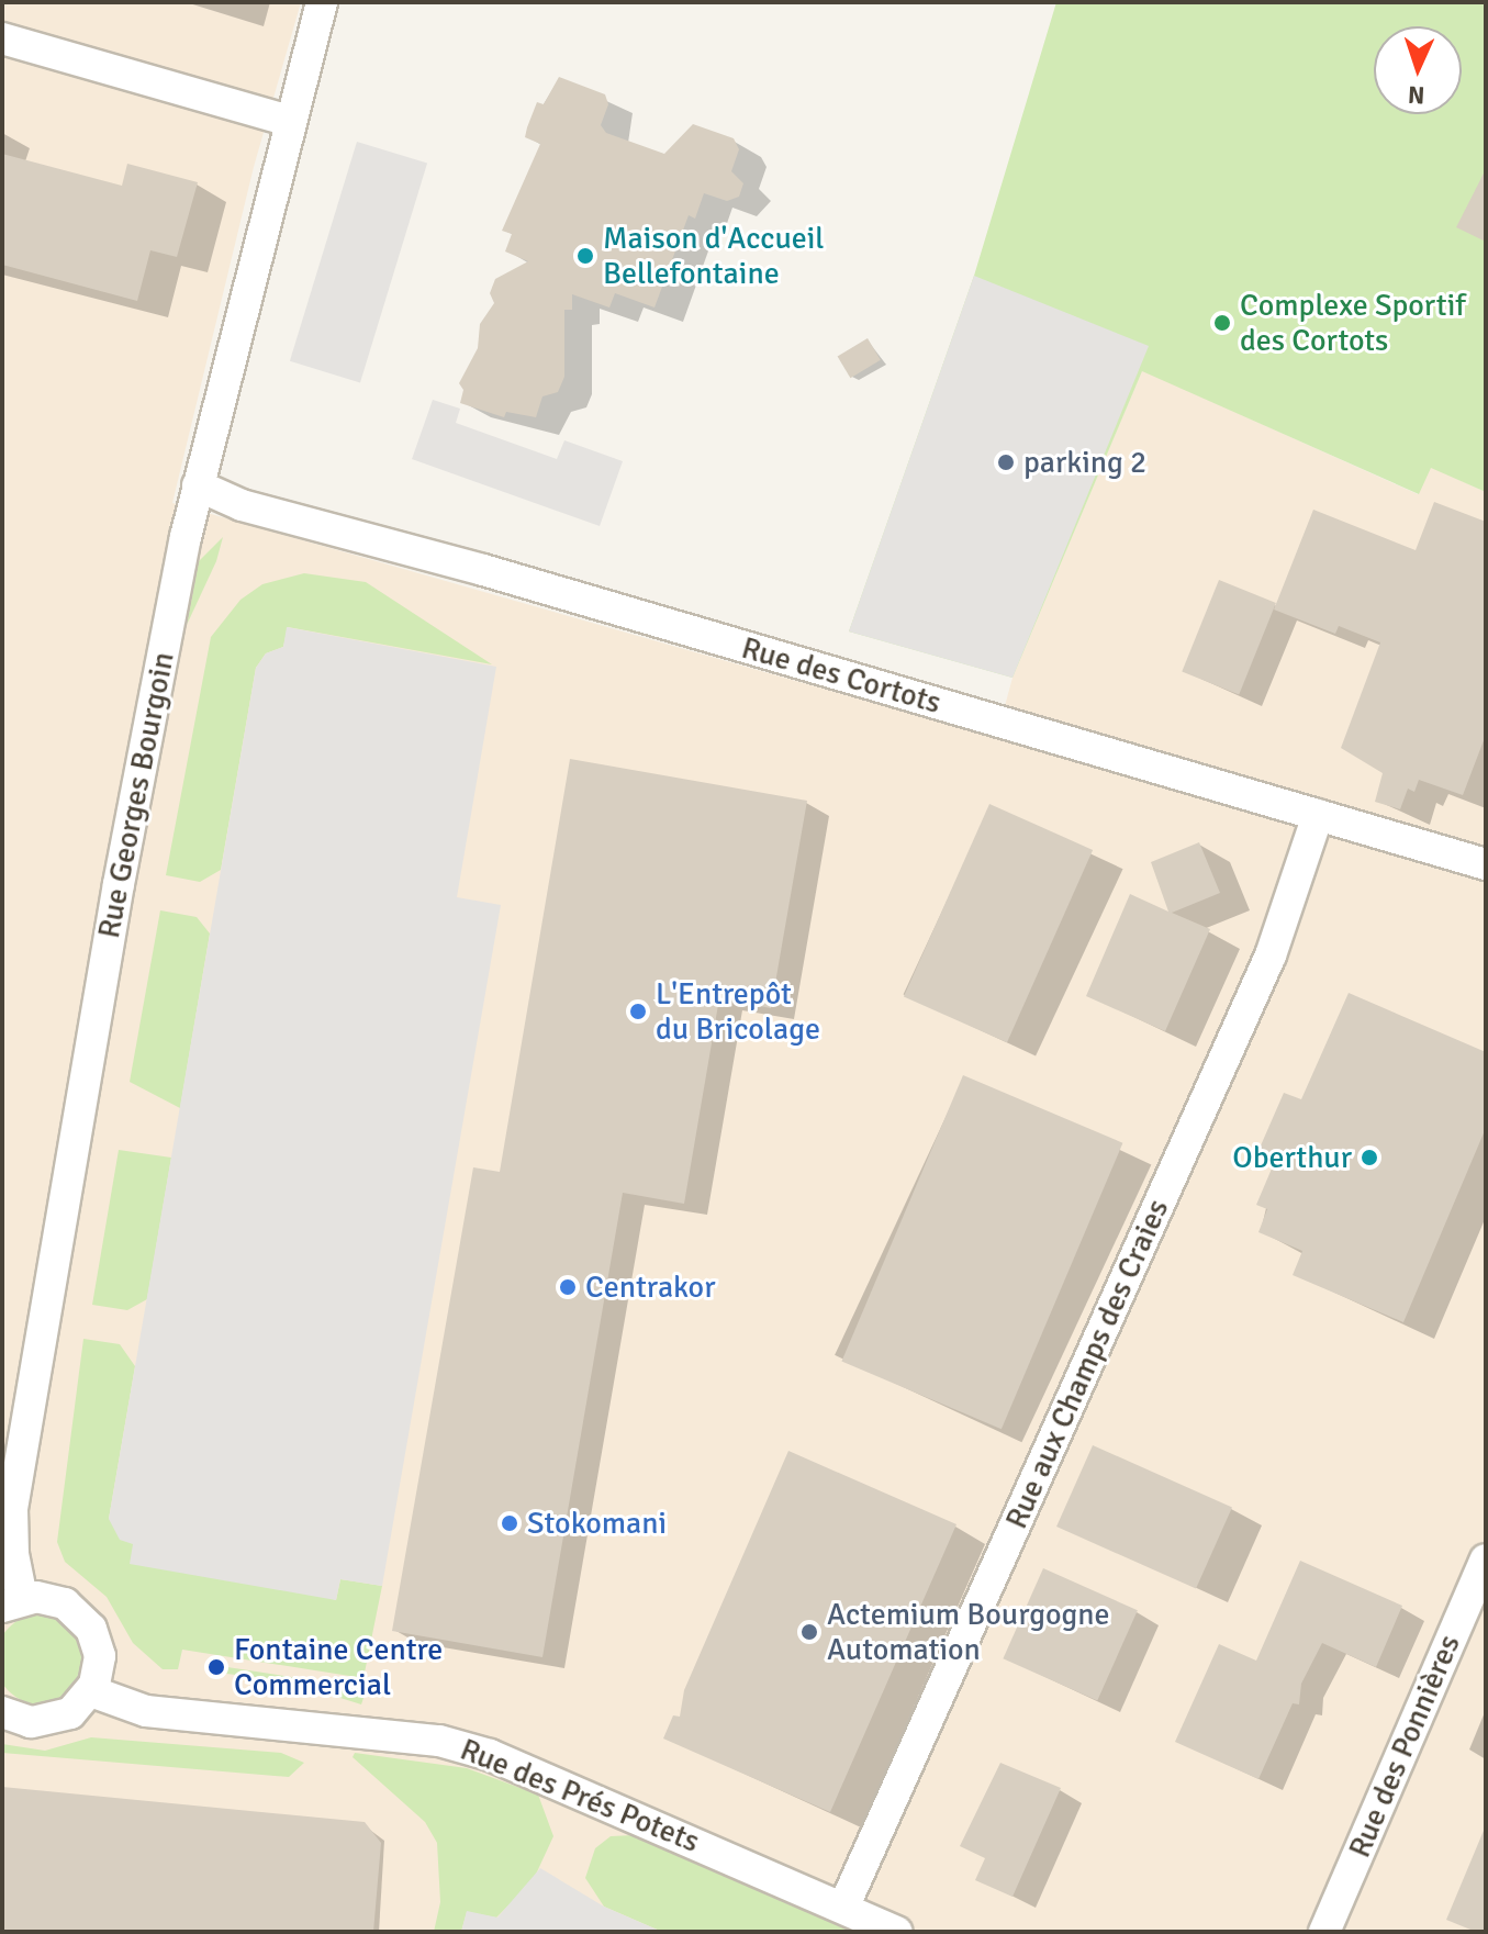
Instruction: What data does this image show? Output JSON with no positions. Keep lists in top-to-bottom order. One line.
{"streets":{"street":["Rue des Cortots","Rue Georges Bourgoin","Rue aux Champs des Craies","Rue des Ponnières","Rue des Prés Potets"]},"crossings":[["Rue des Cortots","Rue Georges Bourgoin"],["Rue des Cortots","Rue aux Champs des Craies"],["Rue aux Champs des Craies","Rue des Prés Potets"]],"places":["Maison d'Accueil Bellefontaine","Complexe Sportif des Cortots","parking 2","L'Entrepôt du Bricolage","Oberthur","Centrakor","Stokomani","Actemium Bourgogne Automation","Fontaine Centre Commercial"],"north":"bottom"}
